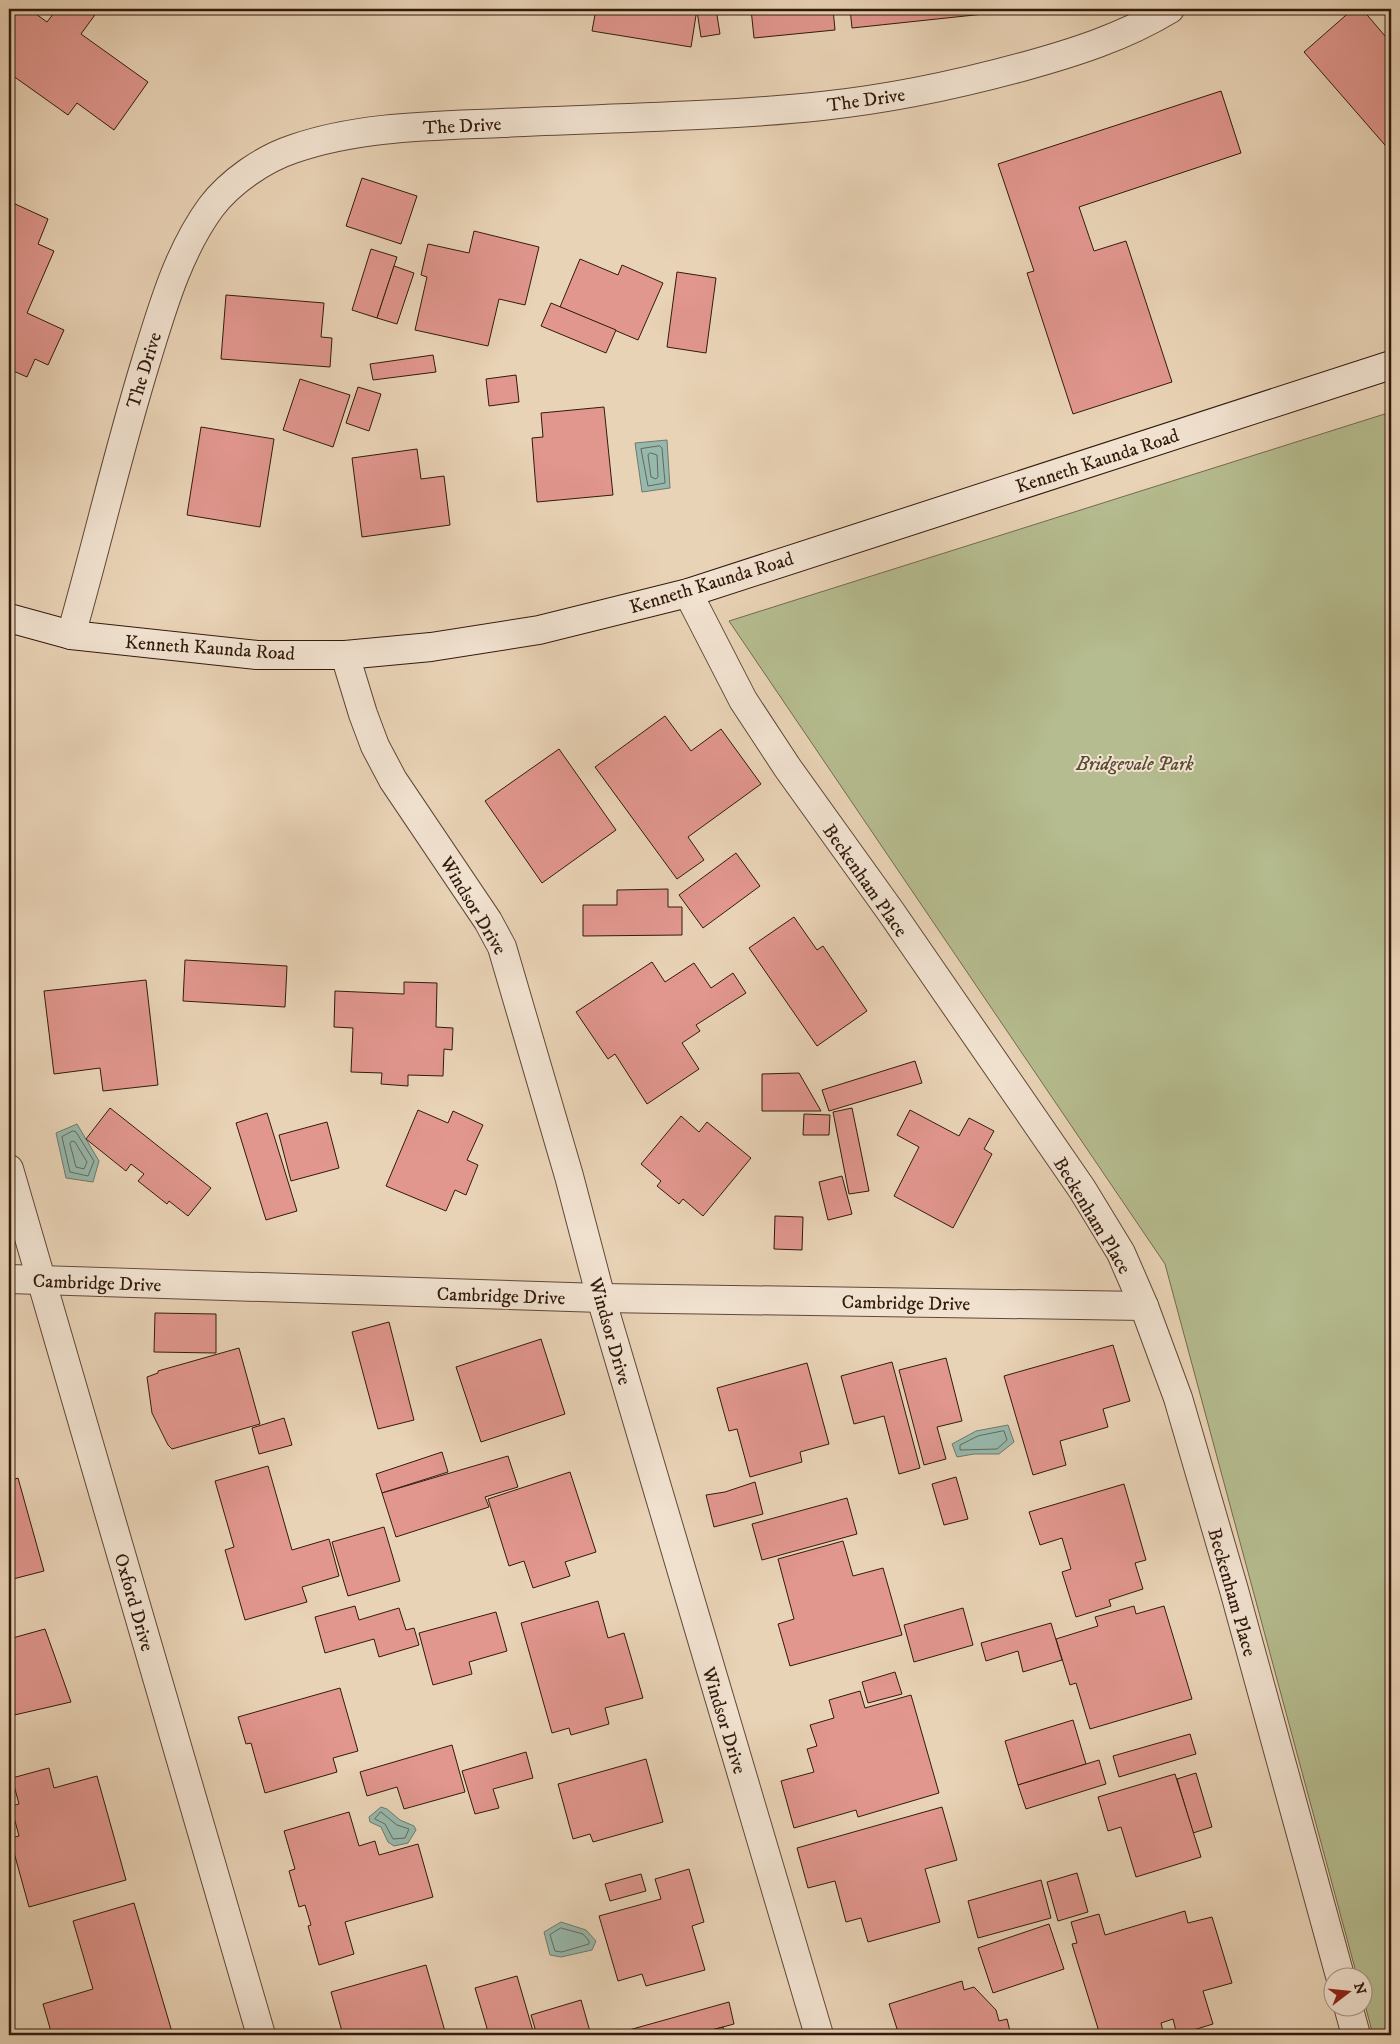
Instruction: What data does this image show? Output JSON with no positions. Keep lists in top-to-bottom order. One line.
{"streets":{"street":["The Drive","Kenneth Kaunda Road","Beckenham Place","Windsor Drive","Cambridge Drive","Oxford Drive"]},"crossings":[["The Drive","Kenneth Kaunda Road"],["Kenneth Kaunda Road","Beckenham Place"],["Kenneth Kaunda Road","Windsor Drive"],["Beckenham Place","Cambridge Drive"],["Windsor Drive","Cambridge Drive"],["Cambridge Drive","Oxford Drive"]],"parks":["Bridgevale Park"],"north":"right"}
